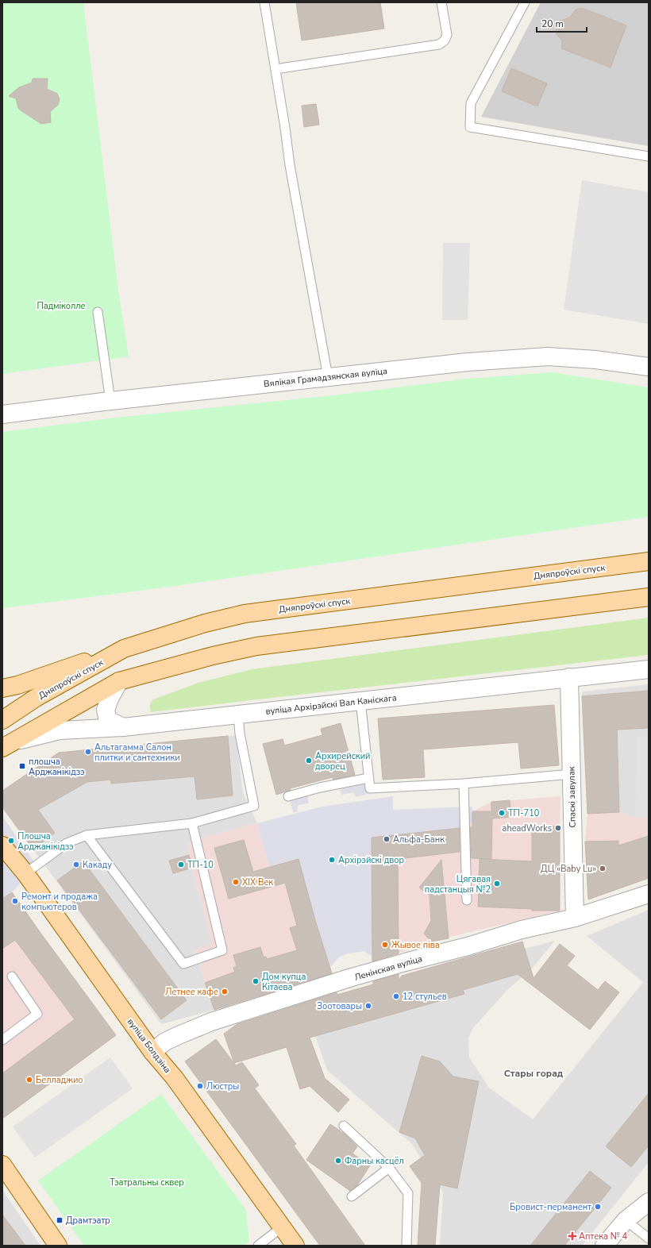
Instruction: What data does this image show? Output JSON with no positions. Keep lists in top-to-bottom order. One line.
{"streets":{"main road":["Дняпроўскі спуск","вуліца Болдзіна"],"street":["Вялікая Грамадзянская вуліца","вуліца Архірэйскі Вал Каніскага","Спаскі завулак","Ленінская вуліца"]},"crossings":[["вуліца Архірэйскі Вал Каніскага","Спаскі завулак"],["Спаскі завулак","Ленінская вуліца"],["Ленінская вуліца","вуліца Болдзіна"]],"districts":["Стары горад"],"parks":["Падміколле","Тэатральны сквер"],"places":{"other":["Альтагамма Салон плитки и сантехники","Архирейский дворец","ТП-710","aheadWorks","Альфа-Банк","Плошча Арджанікідзэ","Архірэйскі двор","Какаду","ТП-10","ДЦ «Baby Lu»","XIX Век","Цягавая падстанцыя №2","Ремонт и продажа компьютеров","Жывое піва","Дом купца Кітаева","Летнее кафе","12 стульев","Зоотовары","Белладжио","Люстры","Фарны касцёл","Бровист-перманент"],"transit":["плошча Арджанікідзэ","Драмтэатр"],"health":["Аптека № 4"]},"scale_bar":"20 m"}
